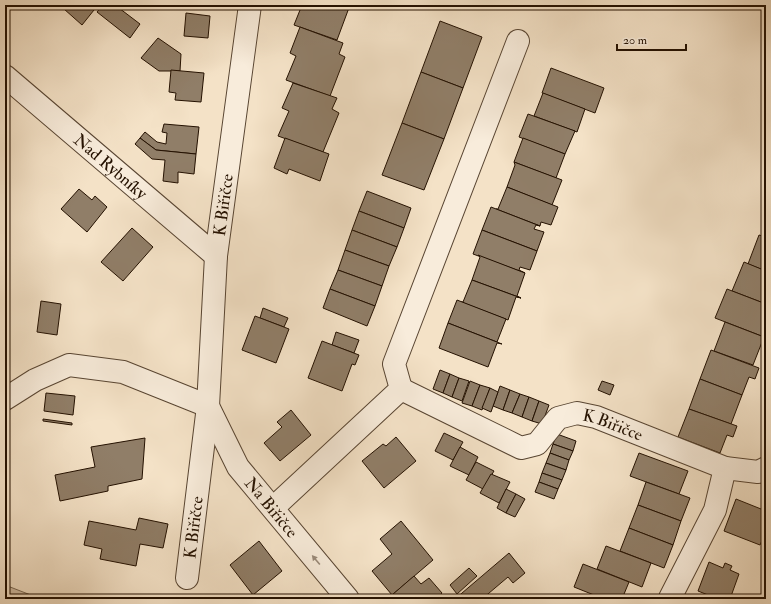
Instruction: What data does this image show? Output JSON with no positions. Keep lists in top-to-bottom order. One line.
{"streets":{"street":["Nad Rybníky","K Biřičce","Na Biřičce"]},"crossings":[["Nad Rybníky","K Biřičce"],["K Biřičce","Na Biřičce"]],"one_way":["Na Biřičce"],"scale_bar":"20 m"}
